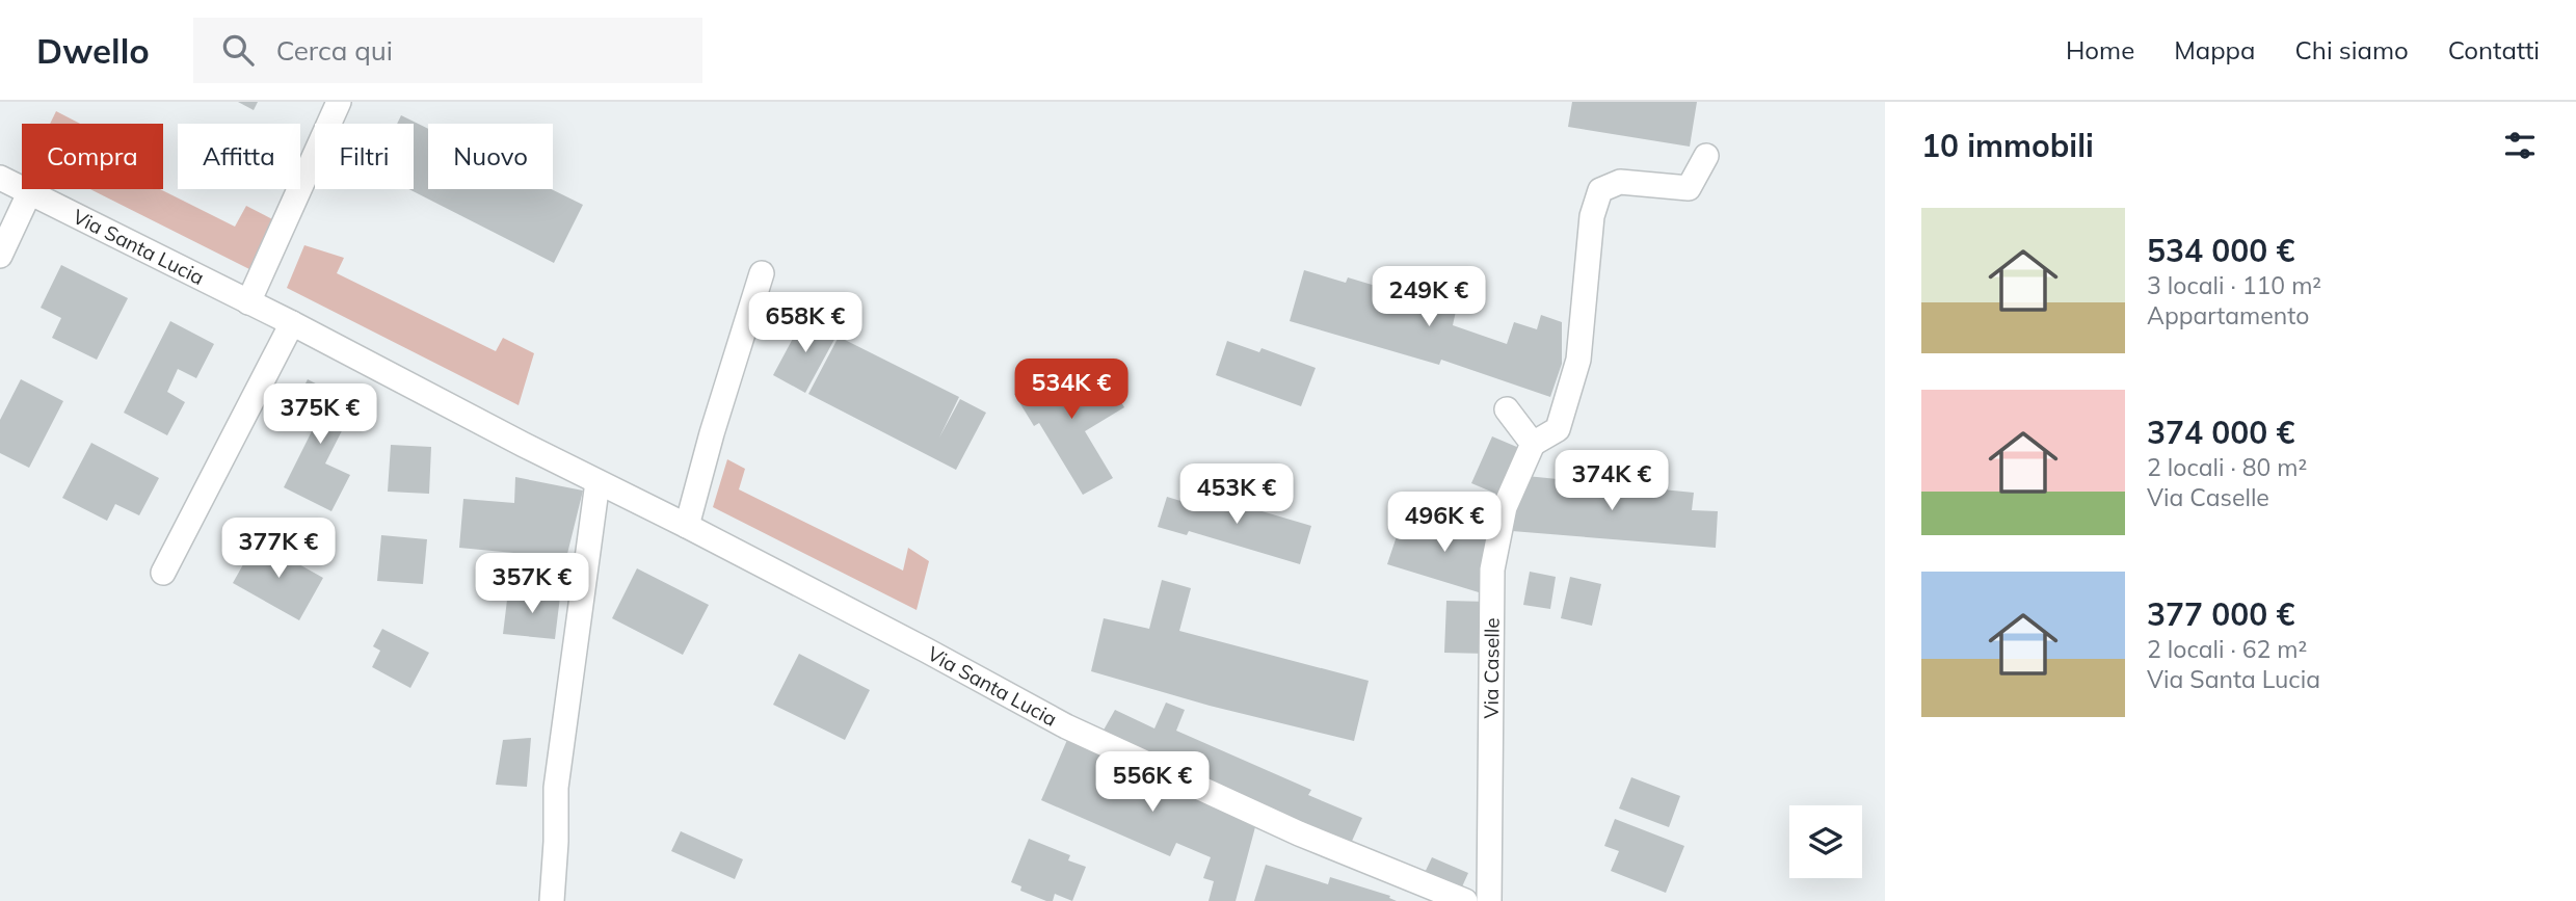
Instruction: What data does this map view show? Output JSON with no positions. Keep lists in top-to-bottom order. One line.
{"streets":{"street":["Via Santa Lucia","Via Caselle"]},"page":{"header":"Dwello","search":"Cerca qui","nav":["Home","Mappa","Chi siamo","Contatti"],"heading":"10 immobili","chip":["Compra","Affitta","Filtri","Nuovo"],"list":[{"name":"534 000 €","note":"3 locali · 110 m² · Appartamento"},{"name":"374 000 €","note":"2 locali · 80 m² · Via Caselle"},{"name":"377 000 €","note":"2 locali · 62 m² · Via Santa Lucia"}],"price":["249K €","658K €","534K €","375K €","374K €","453K €","496K €","377K €","357K €","556K €"]}}
